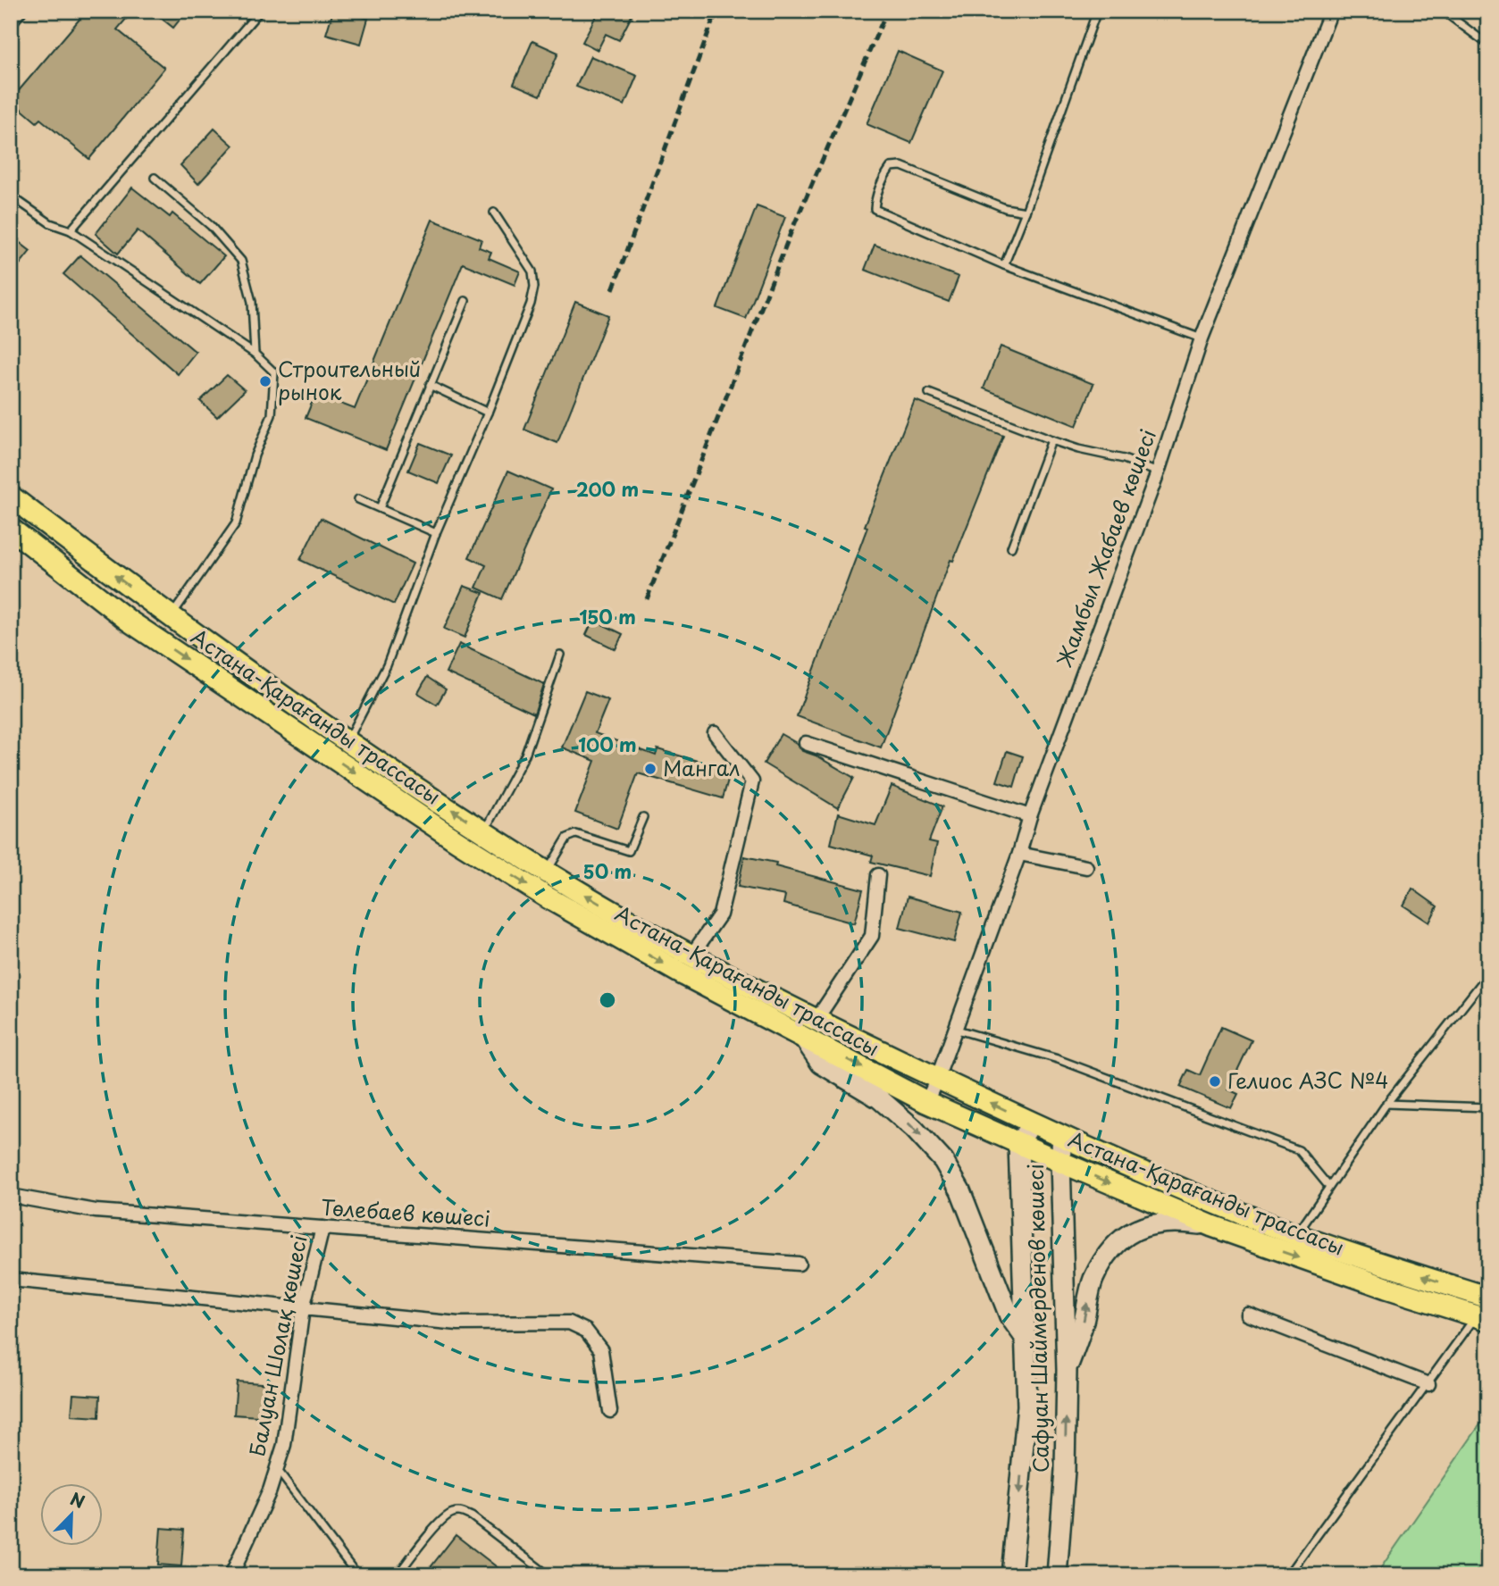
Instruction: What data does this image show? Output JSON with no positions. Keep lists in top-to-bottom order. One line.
{"streets":{"main road":["Астана-Қарағанды трассасы","Сафуан Шаймерденов көшесі"],"street":["Жамбыл Жабаев көшесі","Төлебаев көшесі","Балуан Шолақ көшесі"]},"crossings":[["Жамбыл Жабаев көшесі","Астана-Қарағанды трассасы"],["Астана-Қарағанды трассасы","Сафуан Шаймерденов көшесі"],["Төлебаев көшесі","Балуан Шолақ көшесі"]],"places":["Строительный рынок","Мангал","Гелиос АЗС №4"],"north":"top right","rings":["200 m","150 m","100 m","50 m"]}
